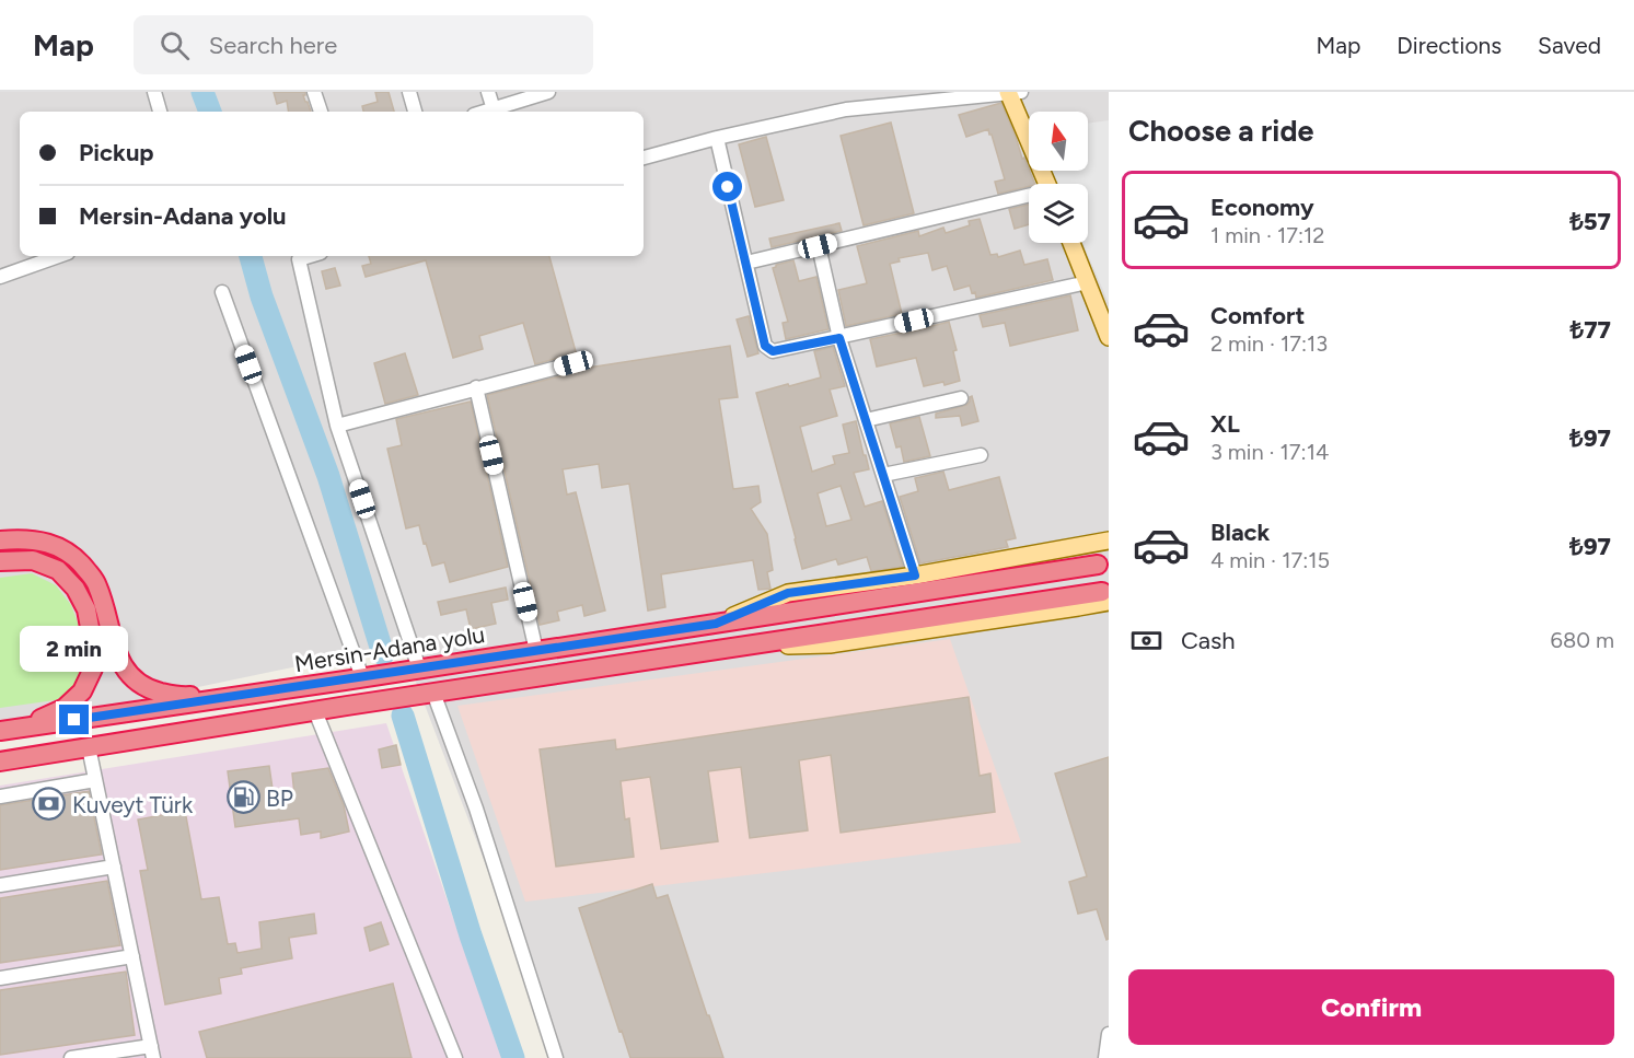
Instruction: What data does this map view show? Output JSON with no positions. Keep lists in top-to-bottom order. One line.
{"streets":{"highway":["Mersin-Adana yolu"]},"places":{"fuel station":["BP"],"bank":["Kuveyt Türk"]},"north":"top","page":{"header":"Map","search":"Search here","nav":["Map","Directions","Saved"],"heading":"Choose a ride","banner":["Pickup","Mersin-Adana yolu"],"list":[{"name":"Economy","note":"1 min · 17:12","value":"₺57"},{"name":"Comfort","note":"2 min · 17:13","value":"₺77"},{"name":"XL","note":"3 min · 17:14","value":"₺97"},{"name":"Black","note":"4 min · 17:15","value":"₺97"}],"pay":["Cash","680 m"],"bubble":"2 min","buttons":"Confirm"}}
